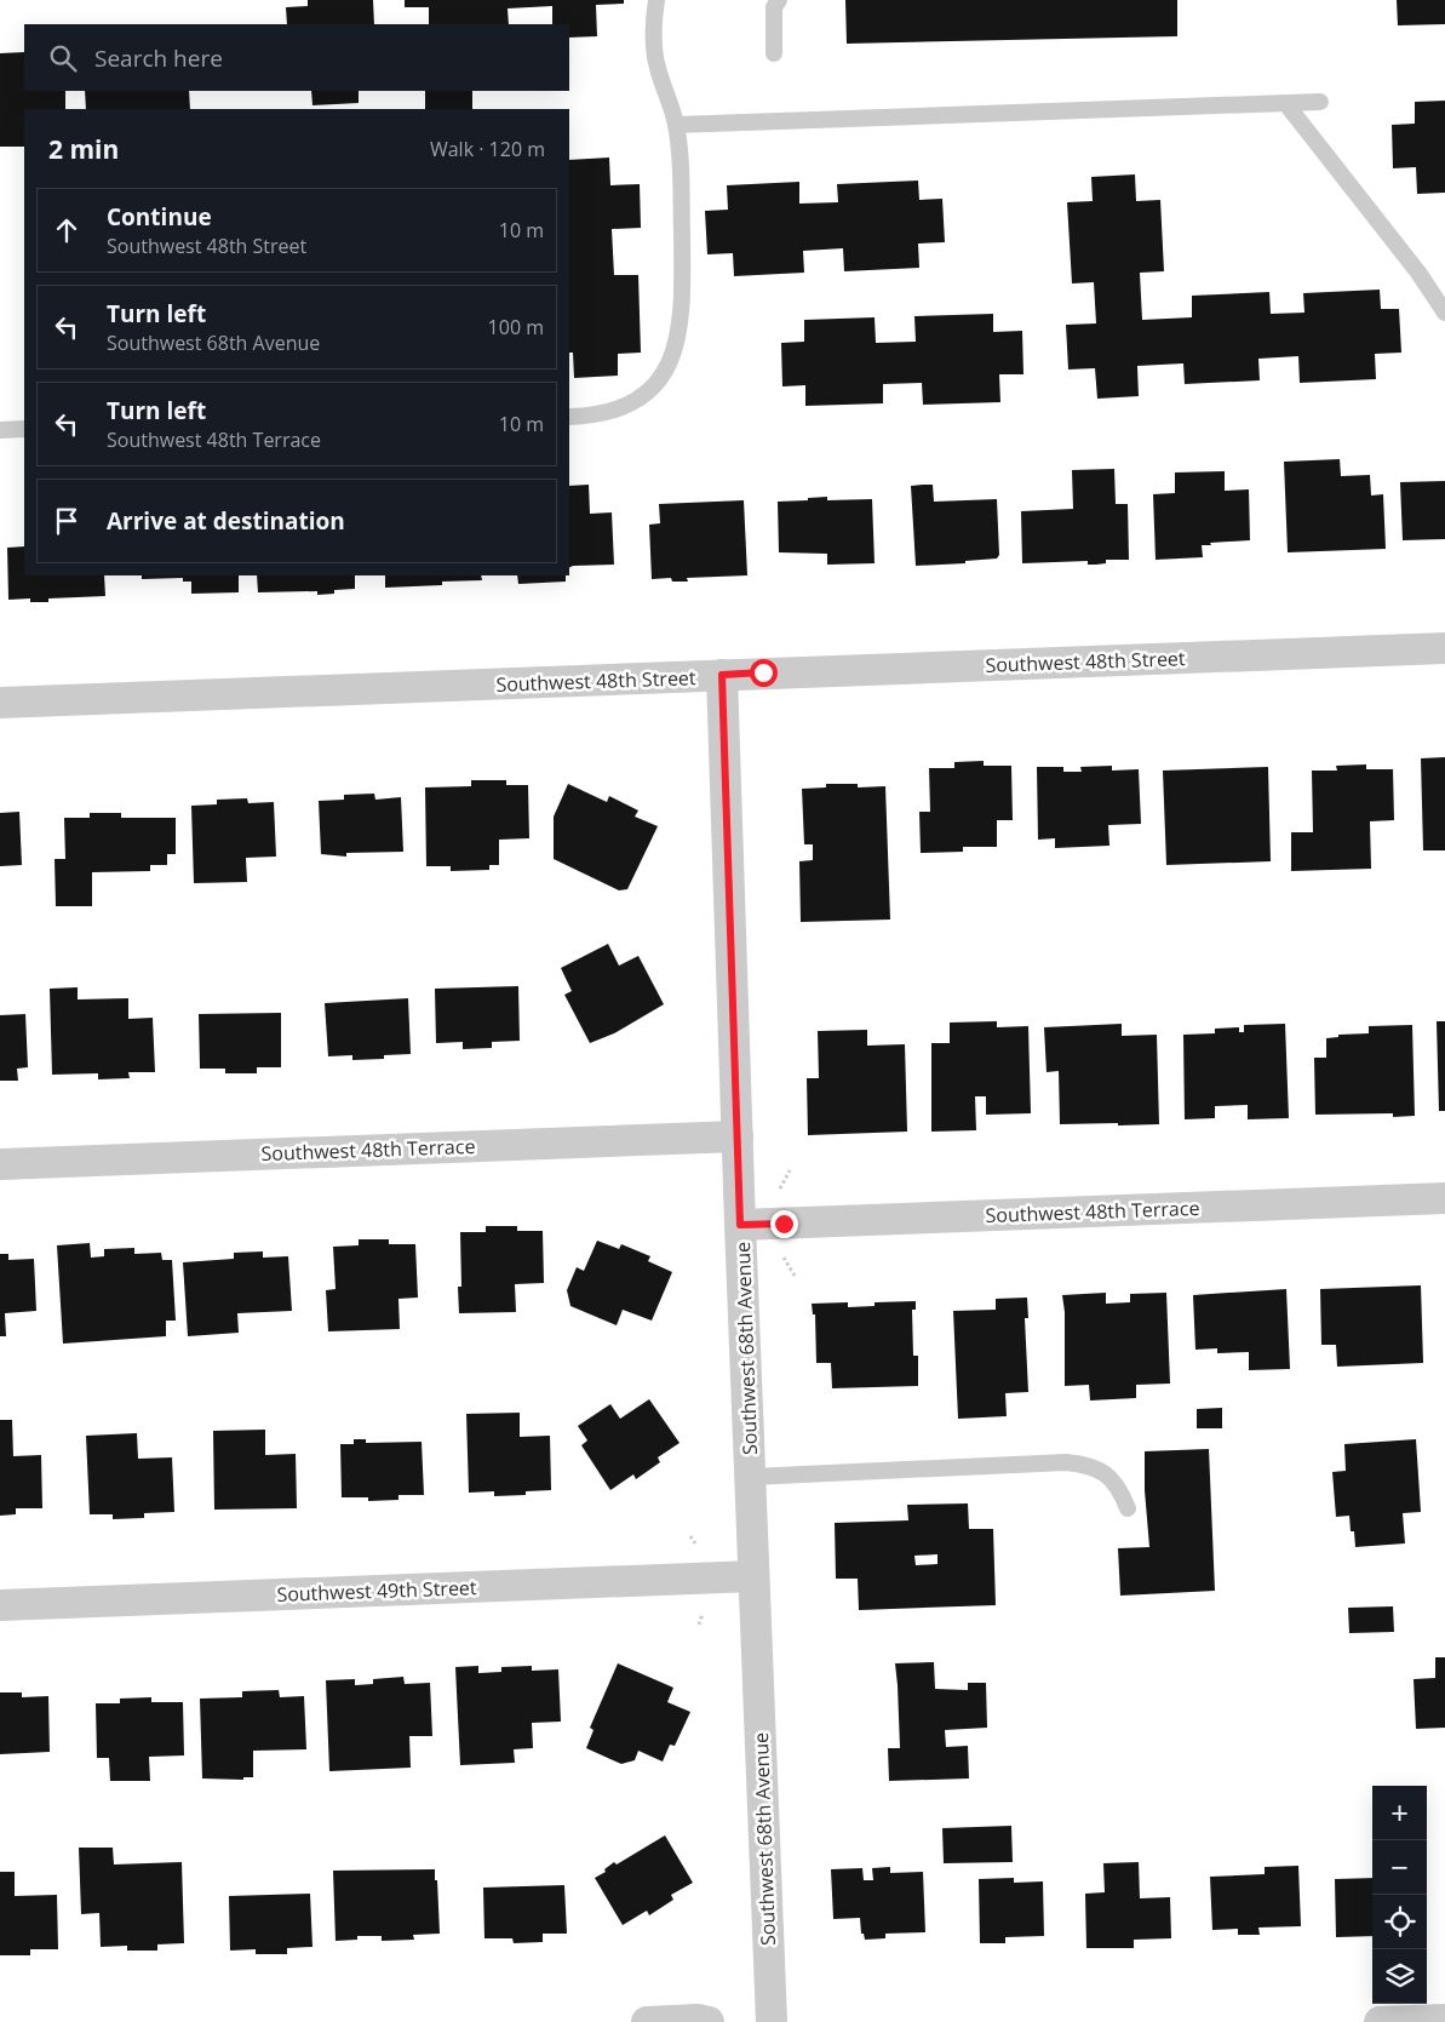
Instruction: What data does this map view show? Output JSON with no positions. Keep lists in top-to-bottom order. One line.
{"streets":{"street":["Southwest 48th Street","Southwest 48th Terrace","Southwest 68th Avenue","Southwest 49th Street"]},"crossings":[["Southwest 48th Street","Southwest 68th Avenue"],["Southwest 48th Terrace","Southwest 68th Avenue"],["Southwest 68th Avenue","Southwest 49th Street"]],"page":{"search":"Search here","heading":["2 min","Walk · 120 m"],"list":[["Continue","Southwest 48th Street","10 m"],["Turn left","Southwest 68th Avenue","100 m"],["Turn left","Southwest 48th Terrace","10 m"],"Arrive at destination"],"map_buttons":["+","−"]}}
